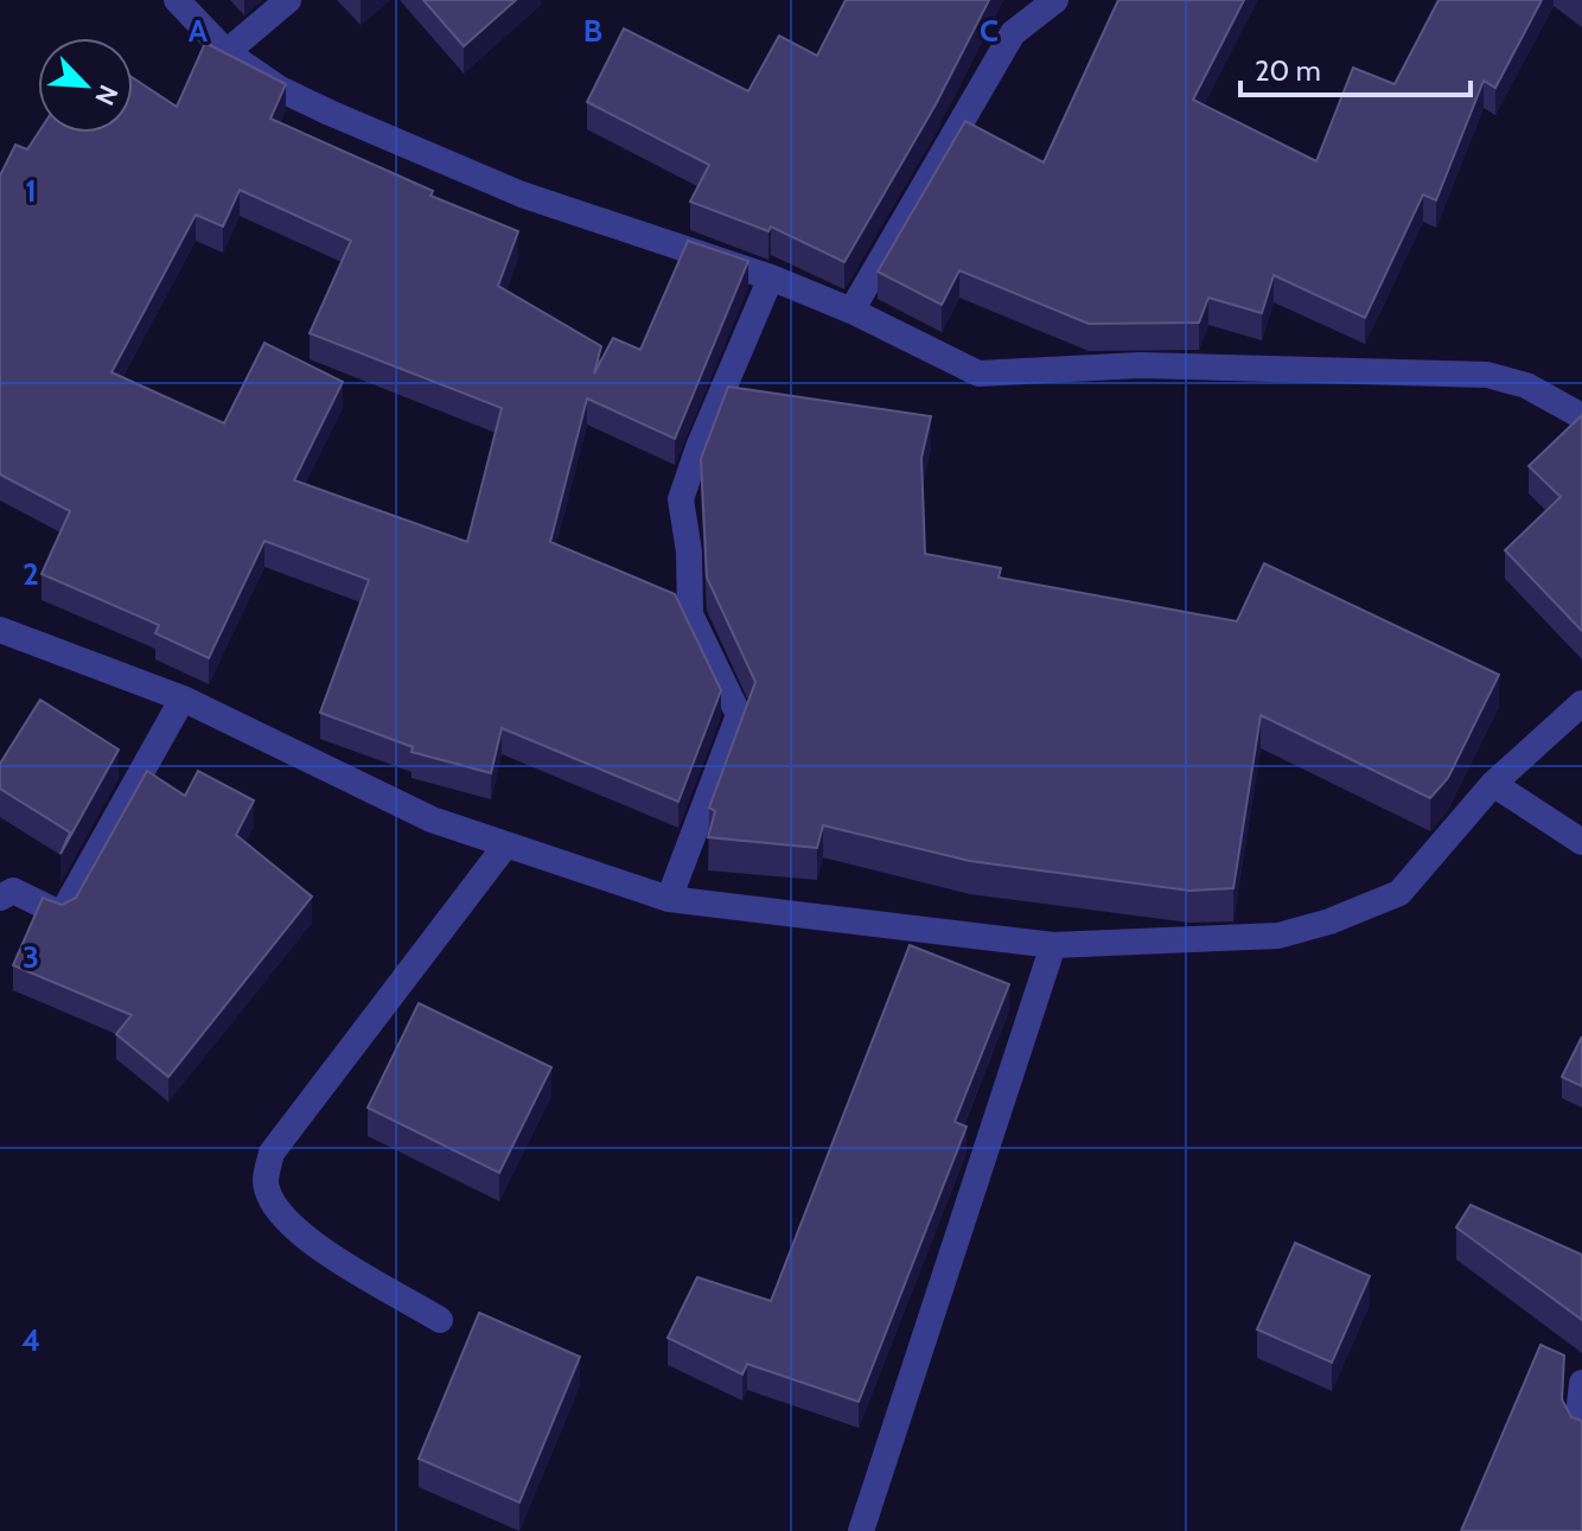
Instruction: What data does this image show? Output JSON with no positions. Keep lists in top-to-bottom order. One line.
{"scale_bar":"20 m","north":"bottom right","grid":{"columns":["A","B","C"],"rows":["1","2","3","4"]}}
